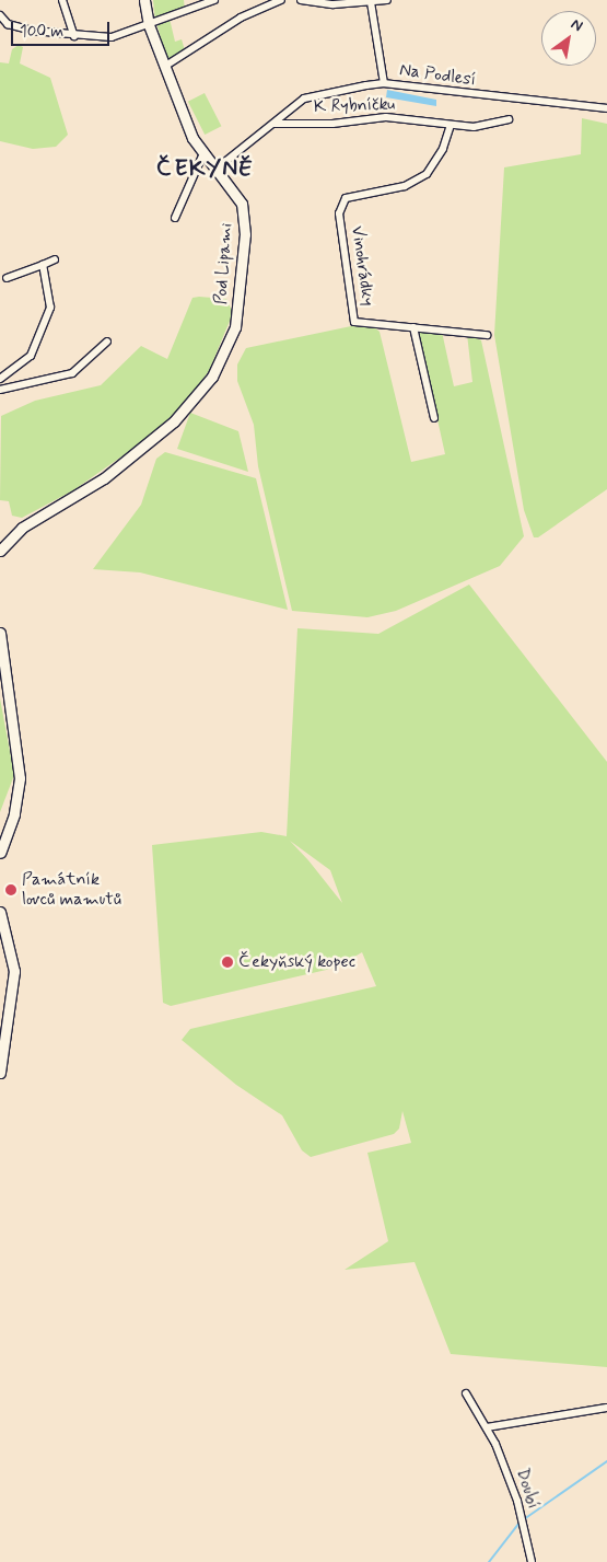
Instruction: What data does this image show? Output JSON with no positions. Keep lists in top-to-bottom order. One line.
{"streets":{"main road":["Pod Lipami"],"street":["Na Podlesí","K Rybníčku","Vinohrádky","Doubí"]},"crossings":[["Na Podlesí","K Rybníčku"],["K Rybníčku","Vinohrádky"]],"districts":["ČEKYNĚ"],"places":["Památník lovců mamutů","Čekyňský kopec"],"scale_bar":"100 m","north":"top right"}
